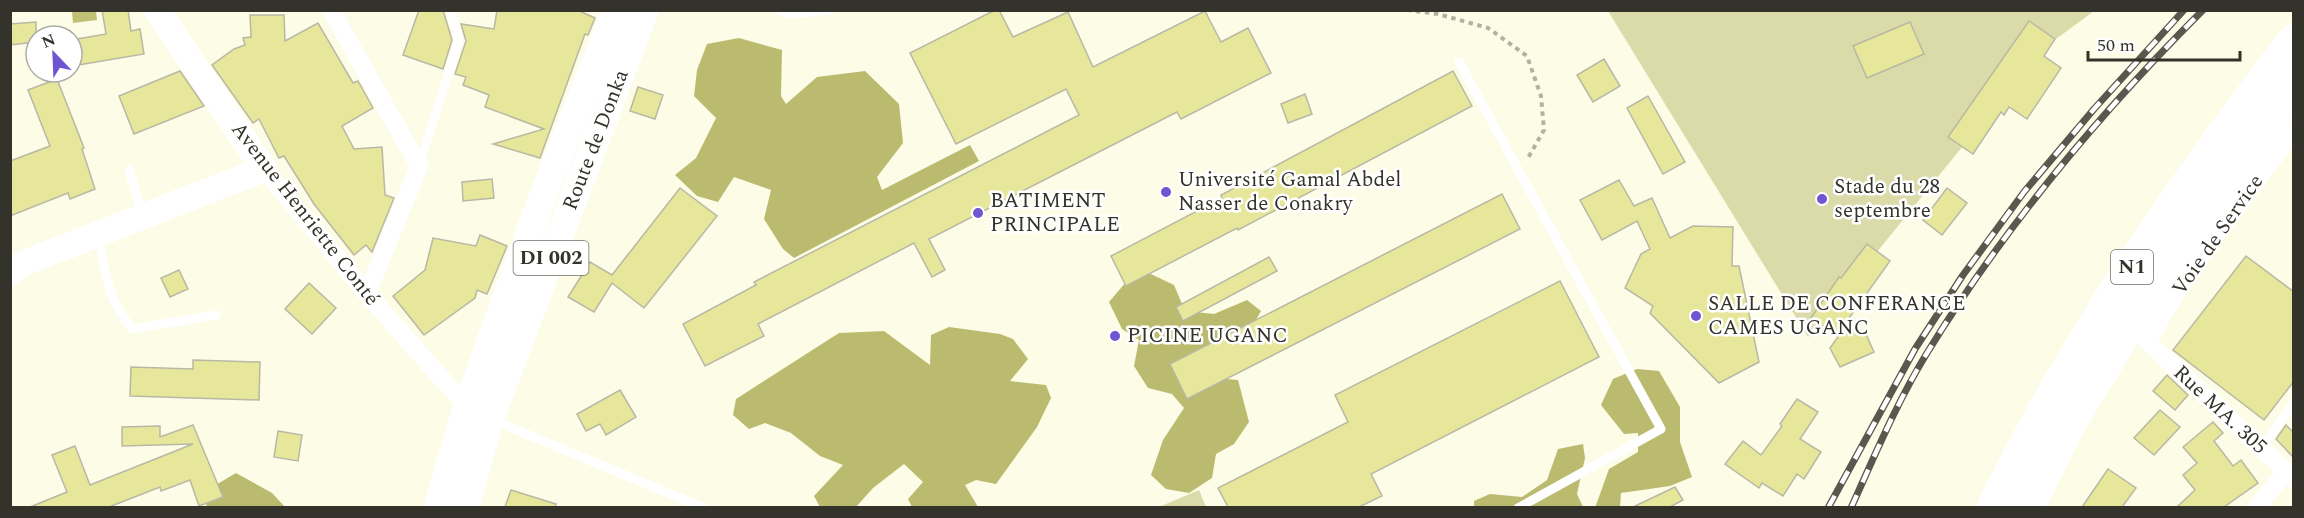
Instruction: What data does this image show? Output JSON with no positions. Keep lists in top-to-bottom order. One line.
{"streets":{"highway":["N1"],"main road":["Route de Donka","Avenue Henriette Conté","DI 002"],"street":["Voie de Service","Rue MA. 305"]},"crossings":[["Route de Donka","Avenue Henriette Conté"],["Voie de Service","Rue MA. 305"]],"places":["Université Gamal Abdel Nasser de Conakry","Stade du 28 septembre","BATIMENT PRINCIPALE","SALLE DE CONFERANCE CAMES UGANC","PICINE UGANC"],"scale_bar":"50 m","north":"top left"}
